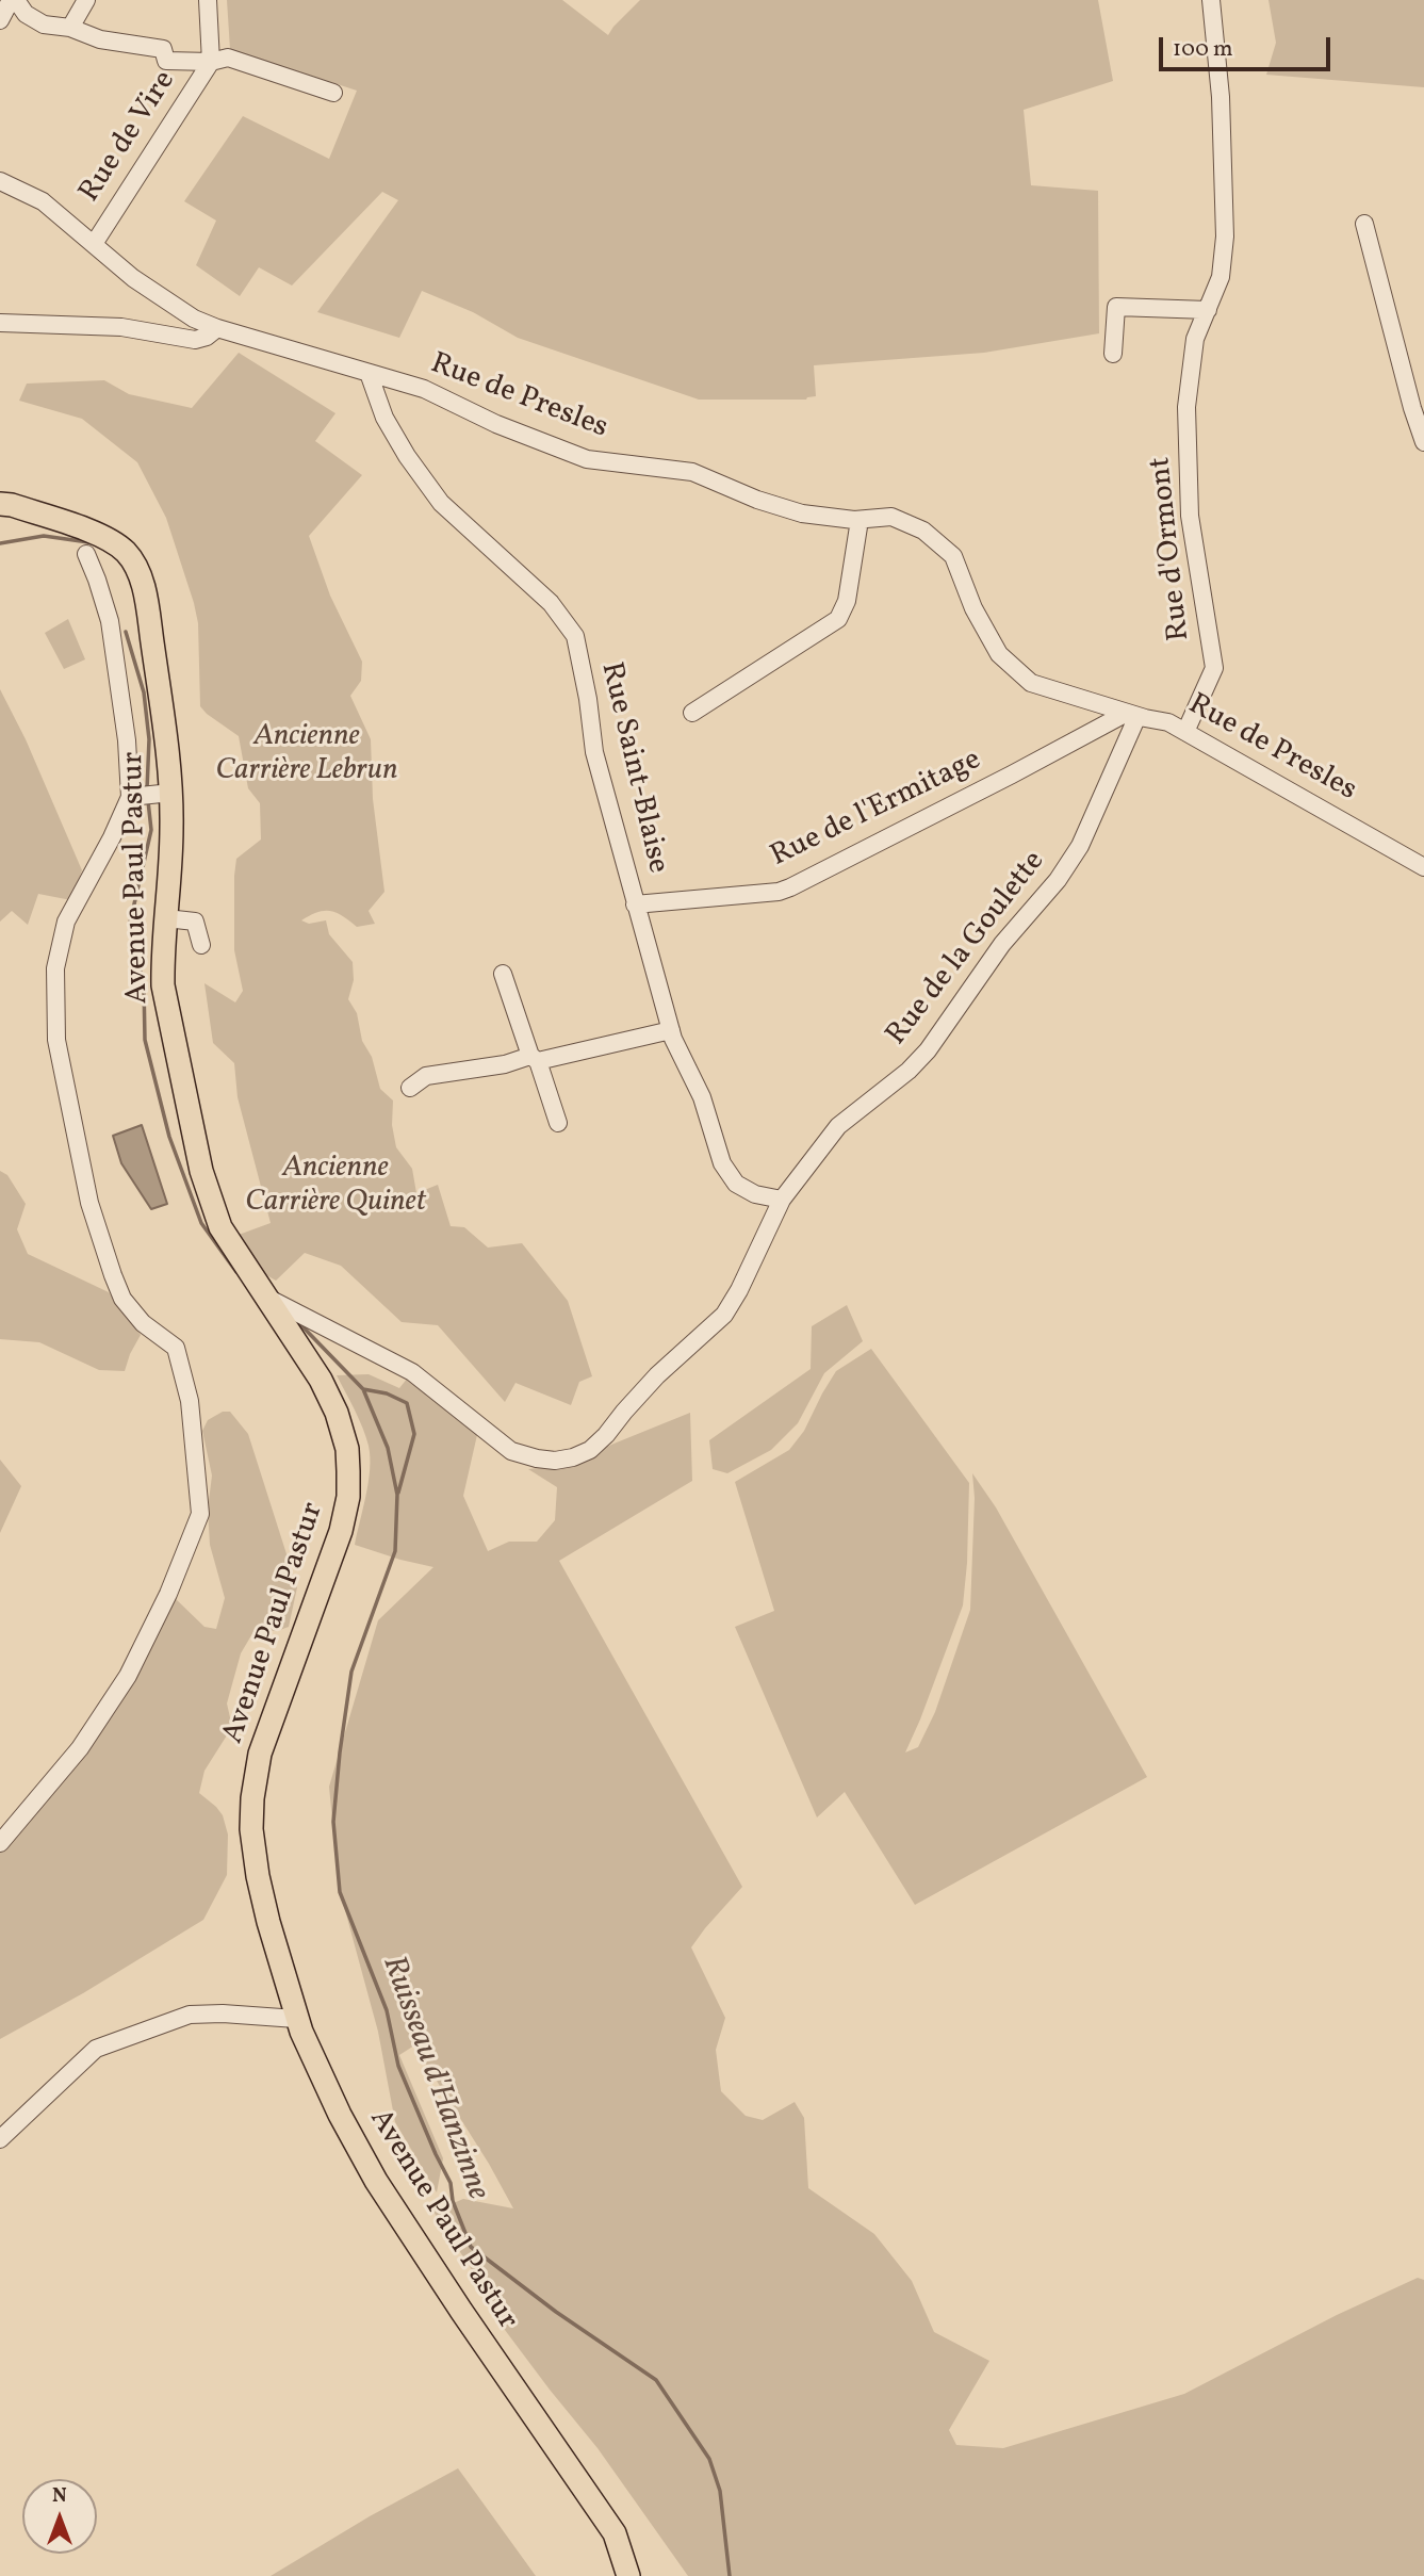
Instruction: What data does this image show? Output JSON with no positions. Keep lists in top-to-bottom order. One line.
{"streets":{"main road":["Avenue Paul Pastur"],"street":["Rue de Vire","Rue de Presles","Rue d'Ormont","Rue Saint-Blaise","Rue de l'Ermitage","Rue de la Goulette"]},"crossings":[["Rue de Vire","Rue de Presles"],["Rue de Presles","Rue d'Ormont"],["Rue de Presles","Rue Saint-Blaise"],["Rue de Presles","Rue de l'Ermitage"],["Rue de Presles","Rue de la Goulette"],["Rue Saint-Blaise","Rue de l'Ermitage"],["Rue Saint-Blaise","Rue de la Goulette"],["Rue de l'Ermitage","Rue de la Goulette"],["Avenue Paul Pastur","Rue de la Goulette"]],"water":["Ruisseau d'Hanzinne"],"parks":["Ancienne Carrière Lebrun","Ancienne Carrière Quinet"],"scale_bar":"100 m","north":"top"}
